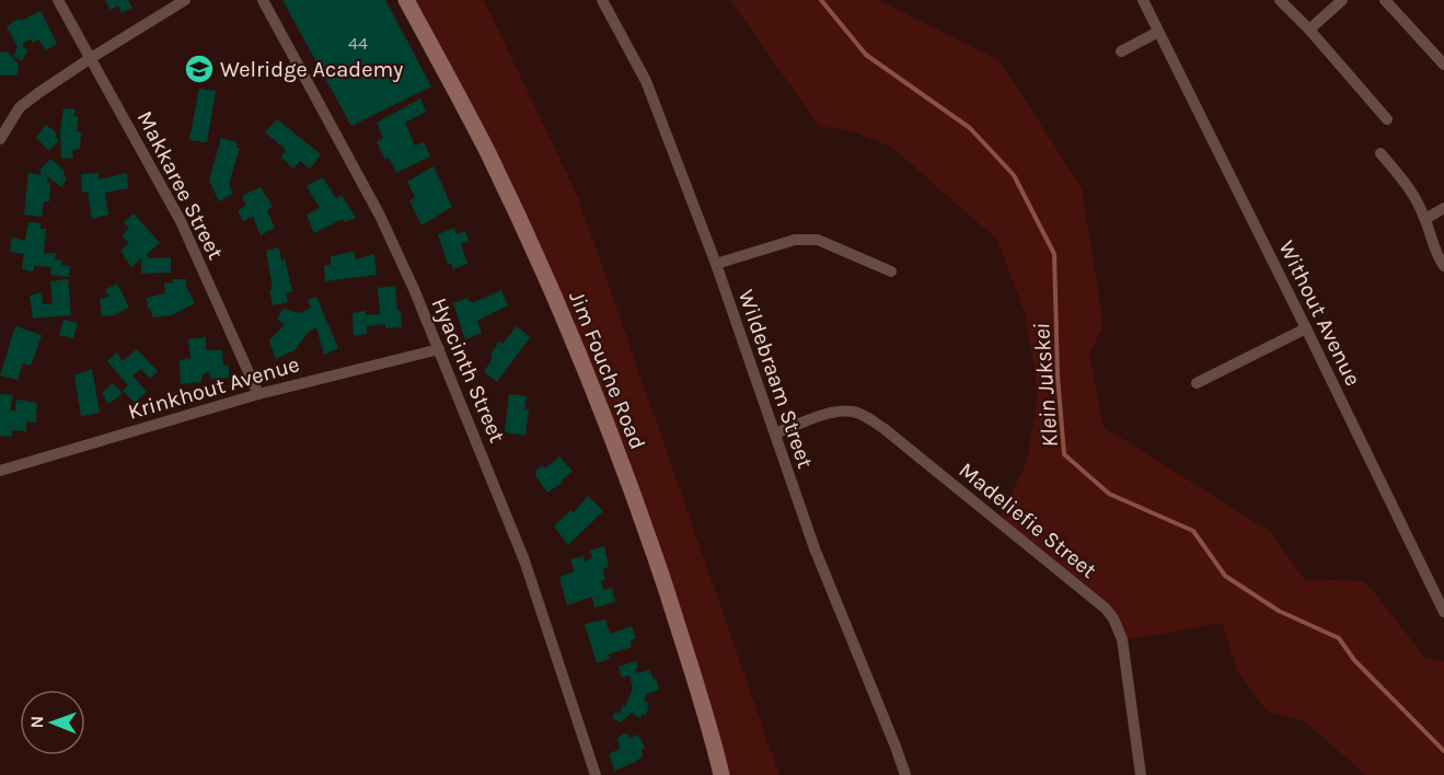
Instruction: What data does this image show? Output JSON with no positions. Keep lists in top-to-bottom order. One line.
{"streets":{"street":["Makkaree Street","Without Avenue","Hyacinth Street","Jim Fouche Road","Wildebraam Street","Krinkhout Avenue","Madeliefie Street"]},"crossings":[["Makkaree Street","Krinkhout Avenue"],["Hyacinth Street","Krinkhout Avenue"],["Wildebraam Street","Madeliefie Street"]],"water":["Klein Jukskei"],"places":{"school or university":["Welridge Academy"]},"house_numbers":["44"],"north":"left"}
